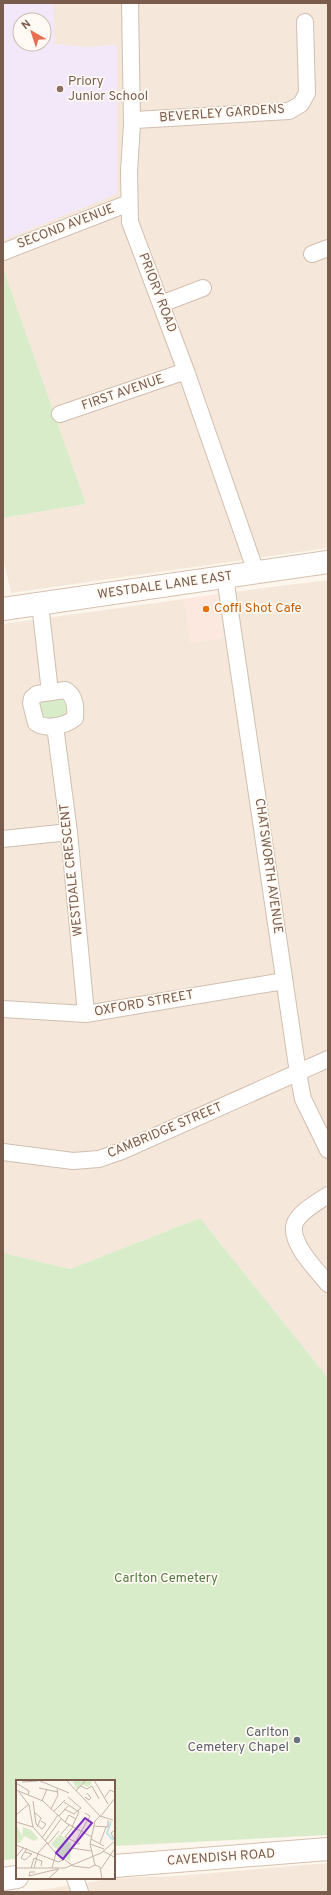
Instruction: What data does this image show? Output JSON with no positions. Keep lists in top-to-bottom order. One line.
{"streets":{"street":["BEVERLEY GARDENS","SECOND AVENUE","PRIORY ROAD","FIRST AVENUE","WESTDALE LANE EAST","CHATSWORTH AVENUE","WESTDALE CRESCENT","OXFORD STREET","CAMBRIDGE STREET","CAVENDISH ROAD"]},"crossings":[["BEVERLEY GARDENS","PRIORY ROAD"],["SECOND AVENUE","PRIORY ROAD"],["PRIORY ROAD","FIRST AVENUE"],["PRIORY ROAD","WESTDALE LANE EAST"],["WESTDALE LANE EAST","CHATSWORTH AVENUE"],["CHATSWORTH AVENUE","OXFORD STREET"],["CHATSWORTH AVENUE","CAMBRIDGE STREET"],["WESTDALE CRESCENT","OXFORD STREET"]],"parks":["Carlton Cemetery"],"places":["Priory Junior School","Coffi Shot Cafe","Carlton Cemetery Chapel"],"north":"top left"}
